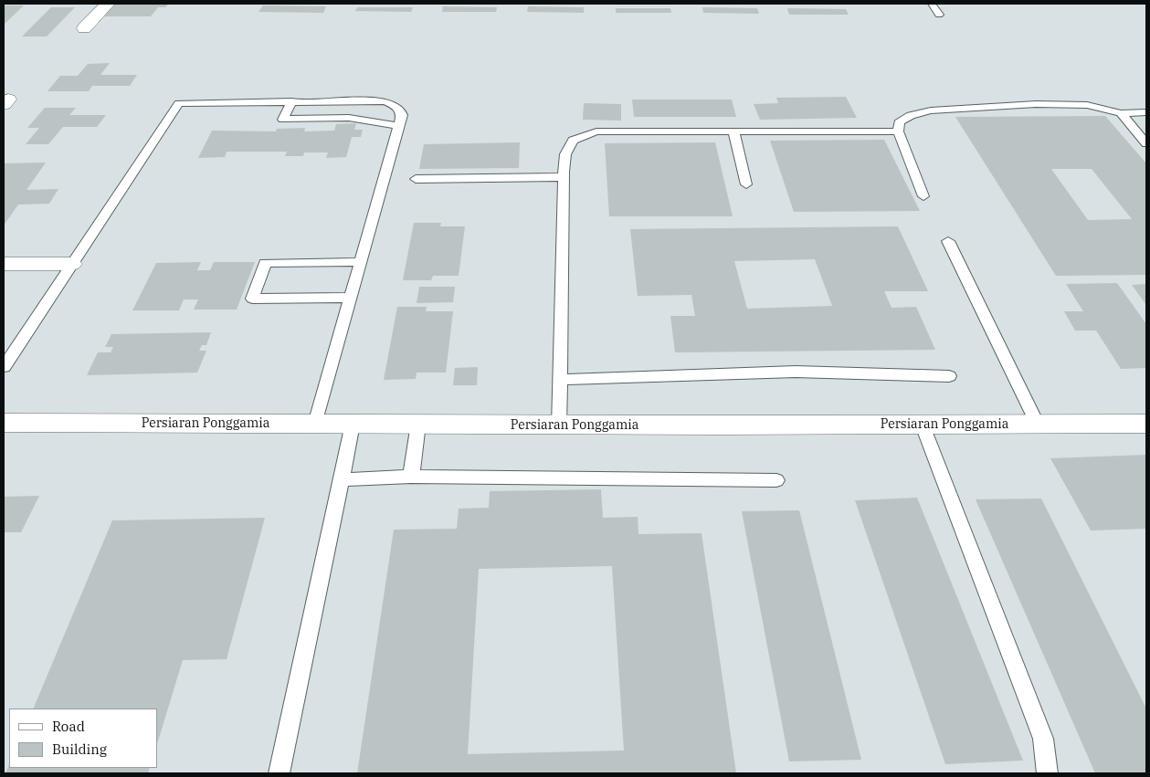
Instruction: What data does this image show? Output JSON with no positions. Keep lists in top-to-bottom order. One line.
{"streets":{"street":["Persiaran Ponggamia"]},"legend":["Road","Building"]}
